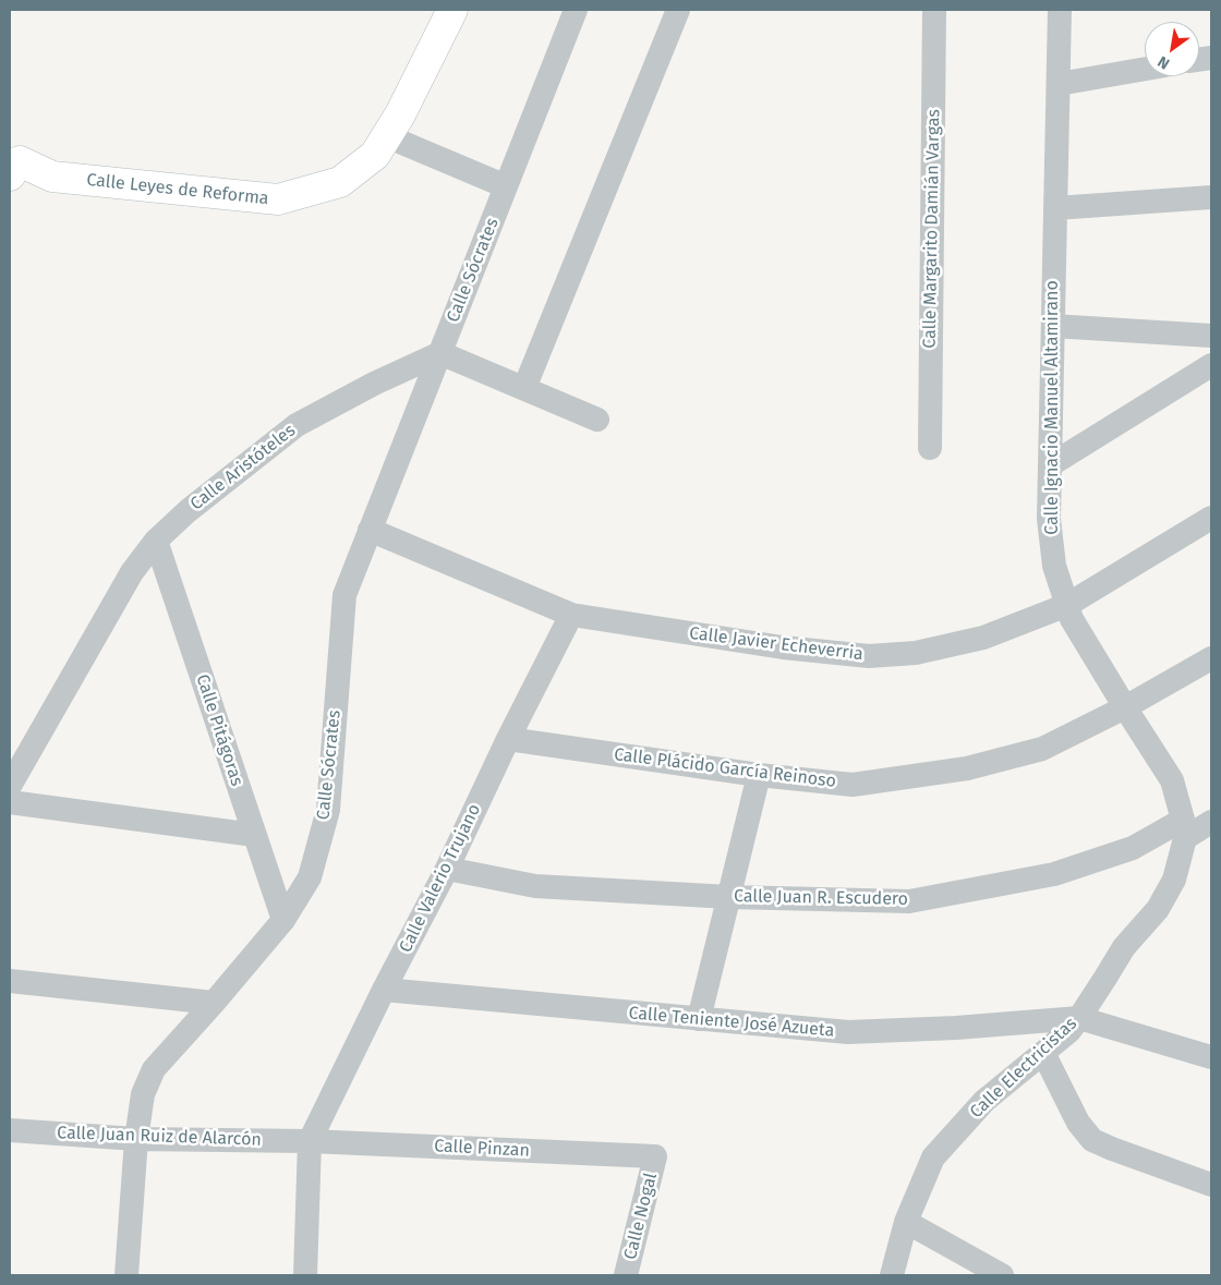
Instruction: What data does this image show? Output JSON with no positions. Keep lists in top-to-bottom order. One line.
{"streets":{"street":["Calle Leyes de Reforma","Calle Margarito Damián Vargas","Calle Sócrates","Calle Ignacio Manuel Altamirano","Calle Aristóteles","Calle Javier Echeverria","Calle Pitágoras","Calle Plácido García Reinoso","Calle Valerio Trujano","Calle Juan R. Escudero","Calle Teniente José Azueta","Calle Electricistas","Calle Juan Ruiz de Alarcón","Calle Pinzan","Calle Nogal"]},"crossings":[["Calle Sócrates","Calle Aristóteles"],["Calle Sócrates","Calle Pitágoras"],["Calle Sócrates","Calle Juan Ruiz de Alarcón"],["Calle Ignacio Manuel Altamirano","Calle Javier Echeverria"],["Calle Ignacio Manuel Altamirano","Calle Plácido García Reinoso"],["Calle Ignacio Manuel Altamirano","Calle Juan R. Escudero"],["Calle Ignacio Manuel Altamirano","Calle Electricistas"],["Calle Aristóteles","Calle Pitágoras"],["Calle Javier Echeverria","Calle Valerio Trujano"],["Calle Plácido García Reinoso","Calle Valerio Trujano"],["Calle Valerio Trujano","Calle Juan R. Escudero"],["Calle Valerio Trujano","Calle Teniente José Azueta"],["Calle Valerio Trujano","Calle Juan Ruiz de Alarcón"],["Calle Valerio Trujano","Calle Pinzan"],["Calle Juan R. Escudero","Calle Electricistas"],["Calle Teniente José Azueta","Calle Electricistas"],["Calle Juan Ruiz de Alarcón","Calle Pinzan"],["Calle Pinzan","Calle Nogal"]],"north":"bottom left"}
